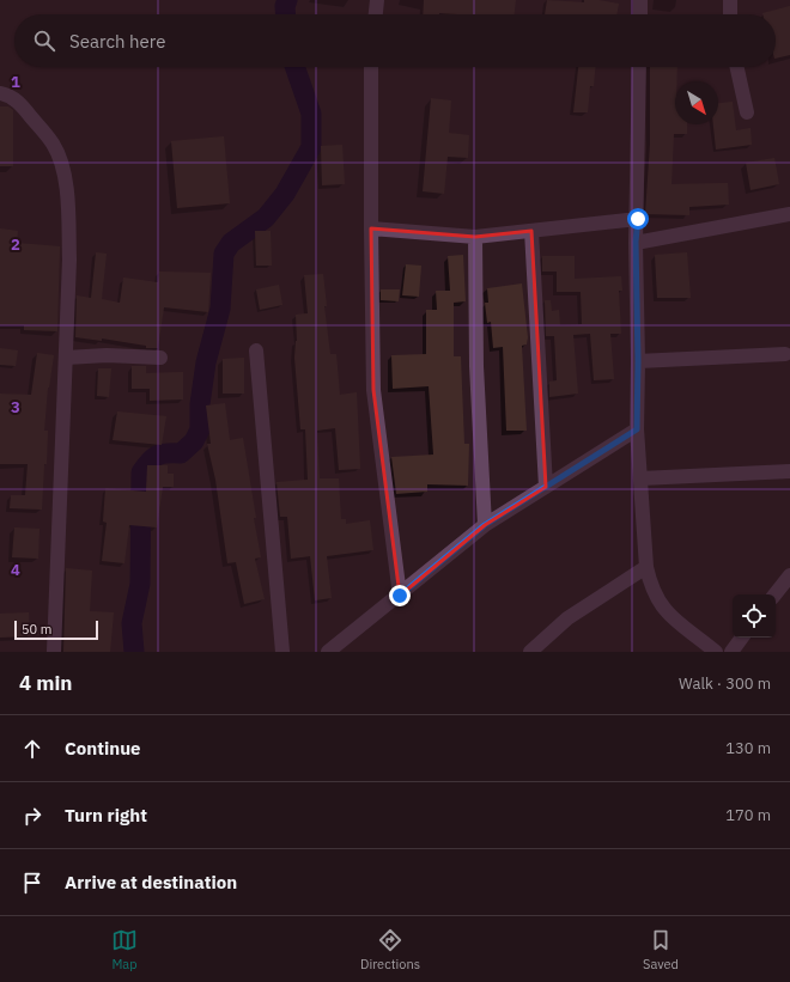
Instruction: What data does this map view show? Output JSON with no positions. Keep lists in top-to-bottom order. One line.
{"scale_bar":"50 m","north":"bottom right","page":{"search":"Search here","scale":"50 m","heading":["4 min","Walk · 300 m"],"list":[["Continue","130 m"],["Turn right","170 m"],"Arrive at destination"],"nav":["Map","Directions","Saved"]},"grid":{"rows":["1","2","3","4"]}}
